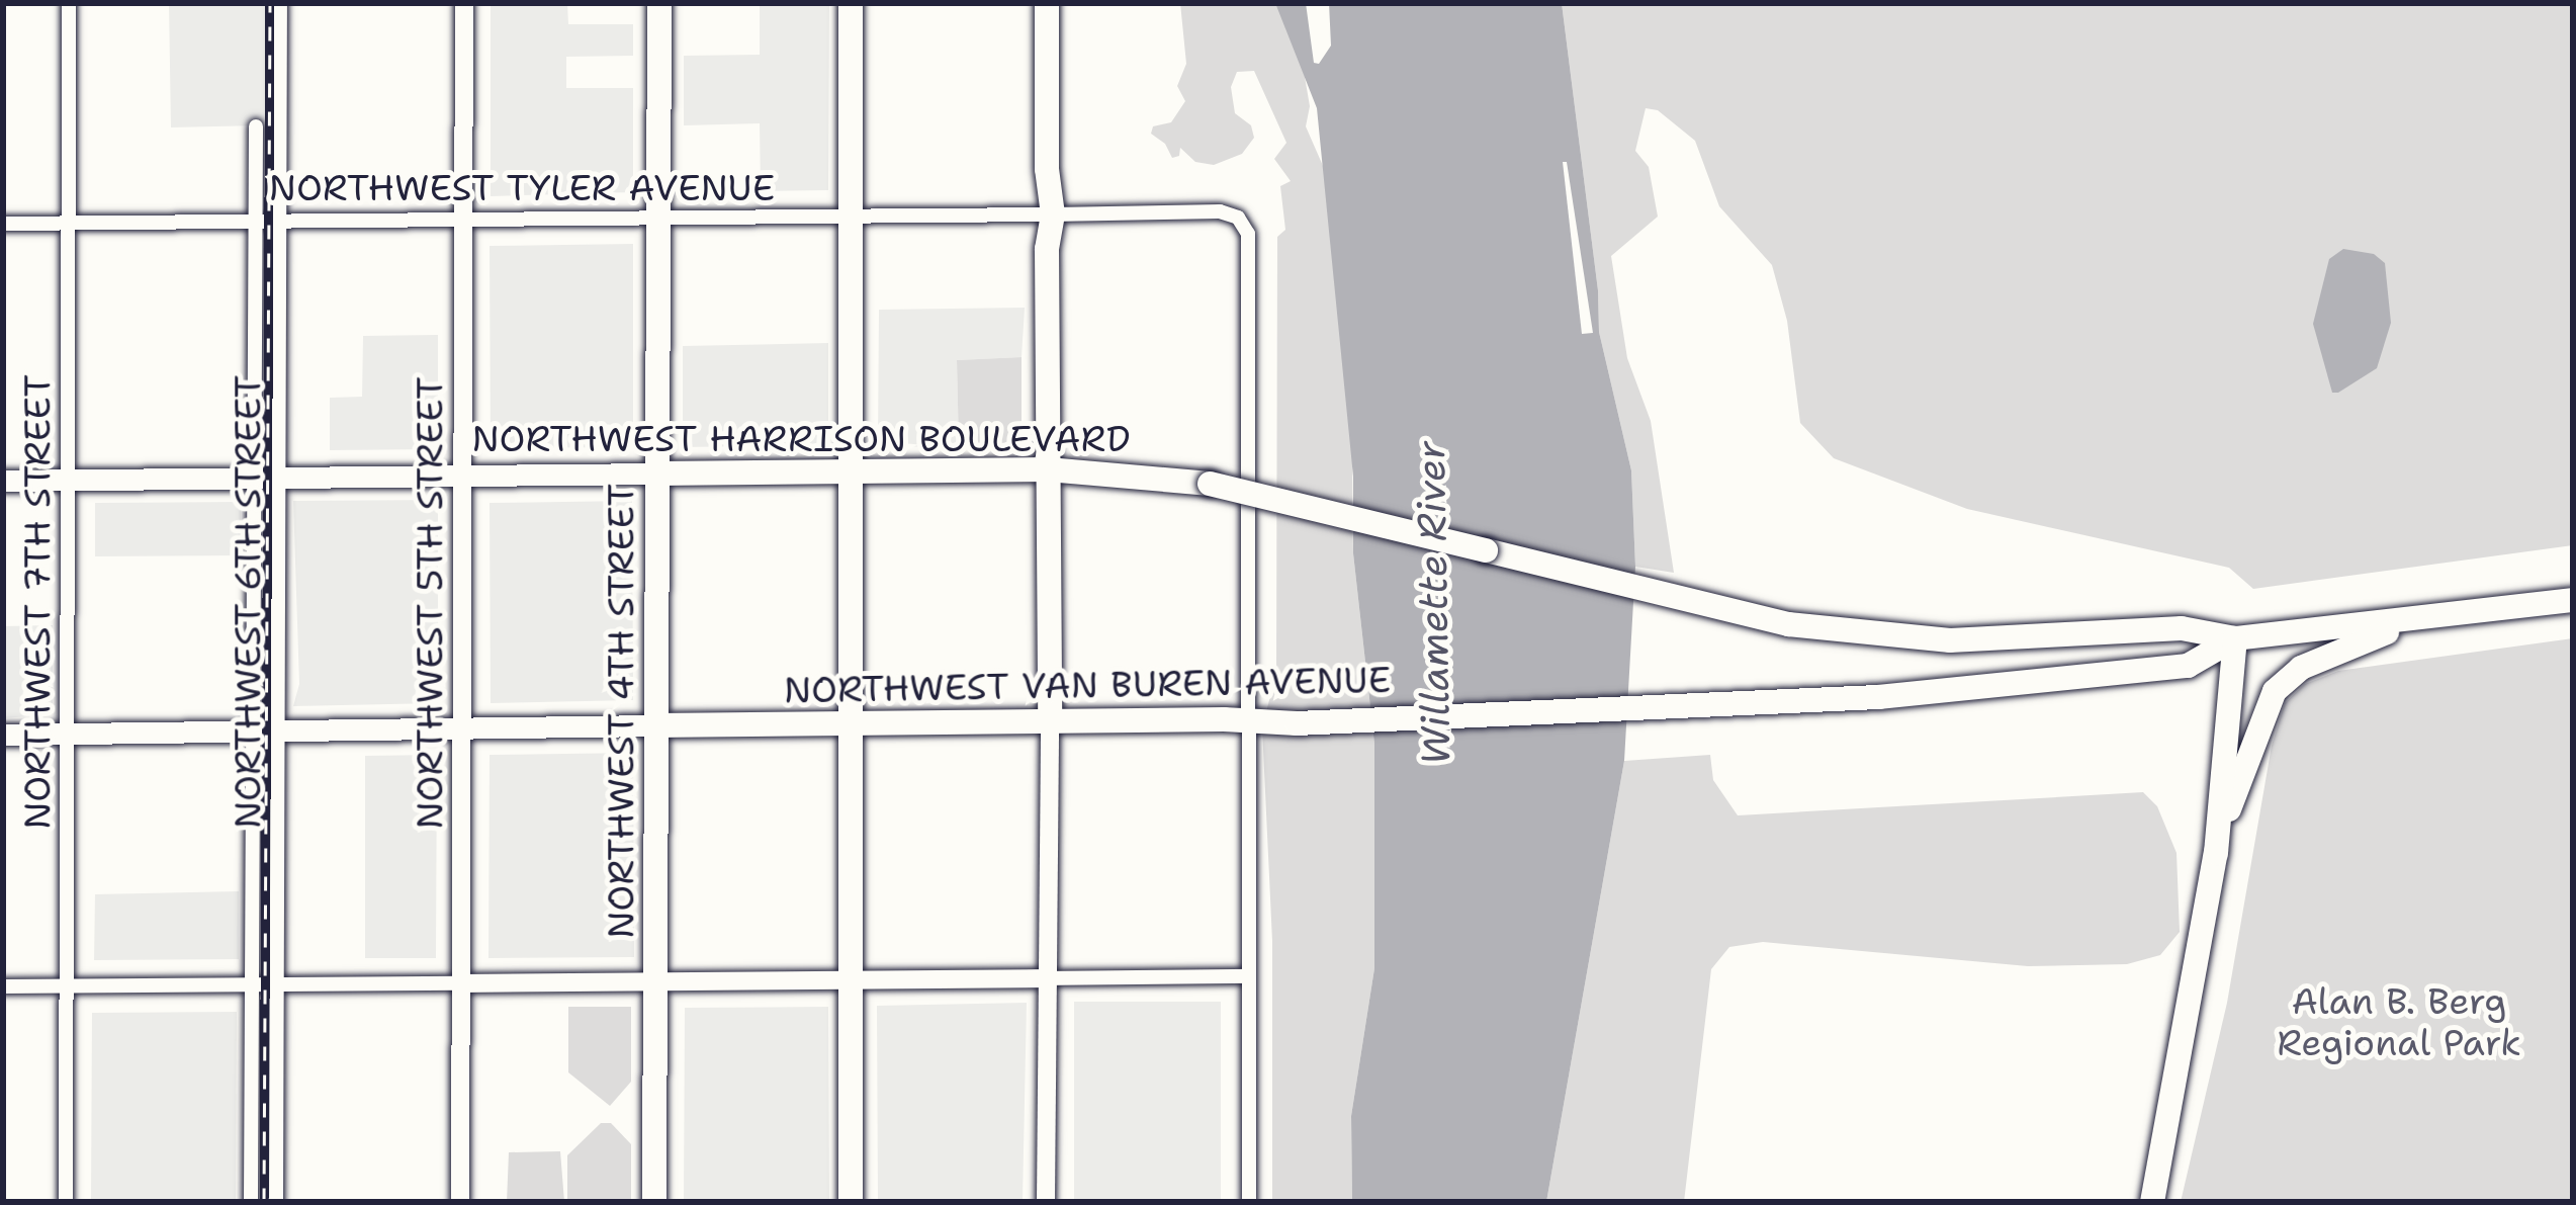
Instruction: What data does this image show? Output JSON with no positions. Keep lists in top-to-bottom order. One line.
{"streets":{"highway":["NORTHWEST HARRISON BOULEVARD","NORTHWEST VAN BUREN AVENUE","NORTHWEST 4TH STREET"],"street":["NORTHWEST TYLER AVENUE","NORTHWEST 7TH STREET","NORTHWEST 6TH STREET","NORTHWEST 5TH STREET"]},"crossings":[["NORTHWEST TYLER AVENUE","NORTHWEST 7TH STREET"],["NORTHWEST TYLER AVENUE","NORTHWEST 6TH STREET"],["NORTHWEST TYLER AVENUE","NORTHWEST 5TH STREET"],["NORTHWEST TYLER AVENUE","NORTHWEST VAN BUREN AVENUE"],["NORTHWEST TYLER AVENUE","NORTHWEST 4TH STREET"],["NORTHWEST HARRISON BOULEVARD","NORTHWEST 7TH STREET"],["NORTHWEST HARRISON BOULEVARD","NORTHWEST 6TH STREET"],["NORTHWEST HARRISON BOULEVARD","NORTHWEST 5TH STREET"],["NORTHWEST HARRISON BOULEVARD","NORTHWEST VAN BUREN AVENUE"],["NORTHWEST HARRISON BOULEVARD","NORTHWEST 4TH STREET"],["NORTHWEST 7TH STREET","NORTHWEST VAN BUREN AVENUE"],["NORTHWEST 6TH STREET","NORTHWEST VAN BUREN AVENUE"],["NORTHWEST 5TH STREET","NORTHWEST VAN BUREN AVENUE"],["NORTHWEST VAN BUREN AVENUE","NORTHWEST 4TH STREET"]],"water":["Willamette River"],"parks":["Alan B. Berg Regional Park"]}
